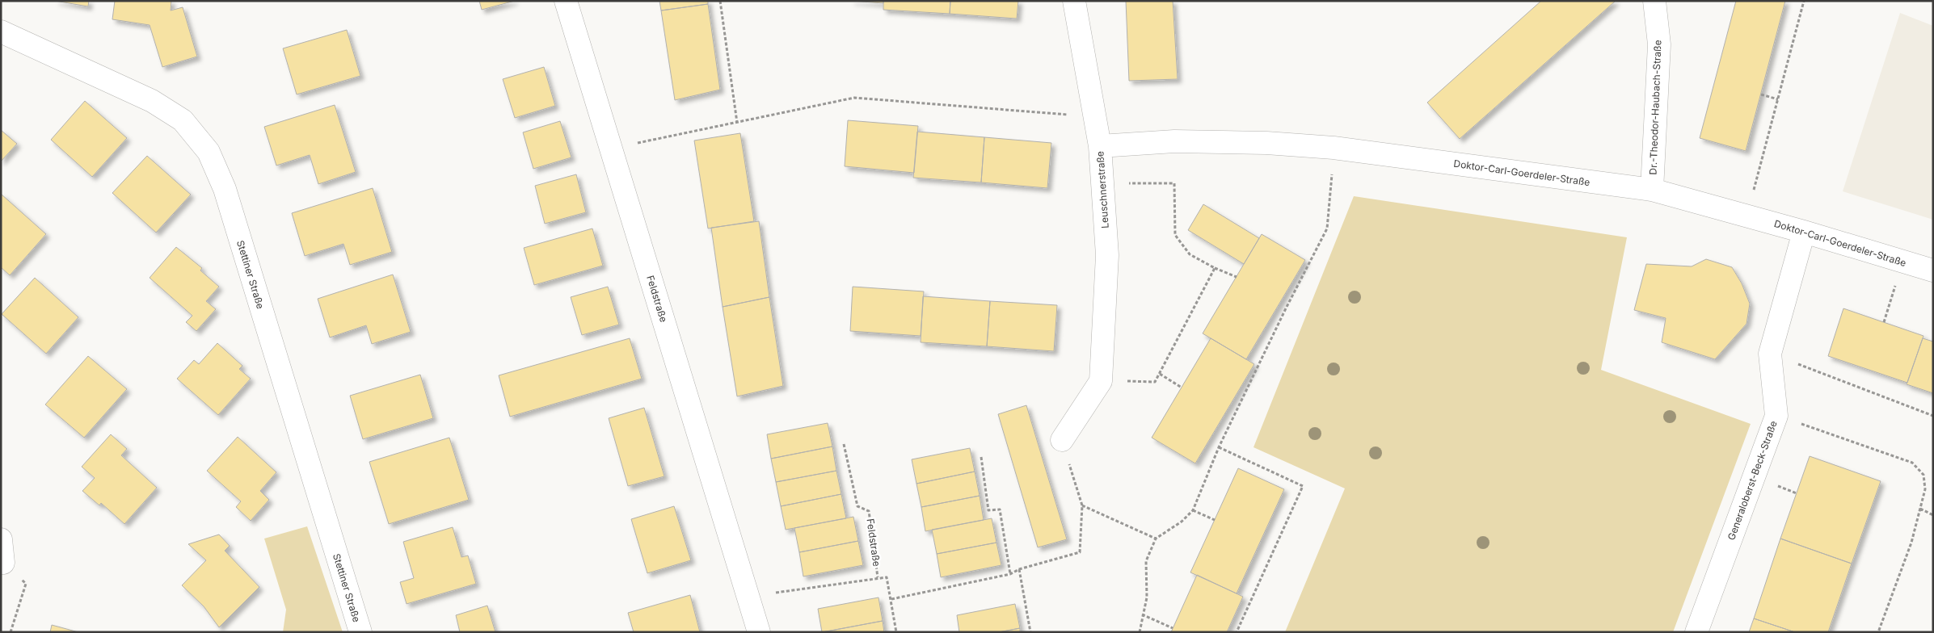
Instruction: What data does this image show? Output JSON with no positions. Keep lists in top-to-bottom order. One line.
{"streets":{"street":["Dr.-Theodor-Haubach-Straße","Doktor-Carl-Goerdeler-Straße","Leuschnerstraße","Stettiner Straße","Feldstraße","Generaloberst-Beck-Straße"]},"crossings":[["Dr.-Theodor-Haubach-Straße","Doktor-Carl-Goerdeler-Straße"],["Doktor-Carl-Goerdeler-Straße","Leuschnerstraße"],["Doktor-Carl-Goerdeler-Straße","Generaloberst-Beck-Straße"]]}
